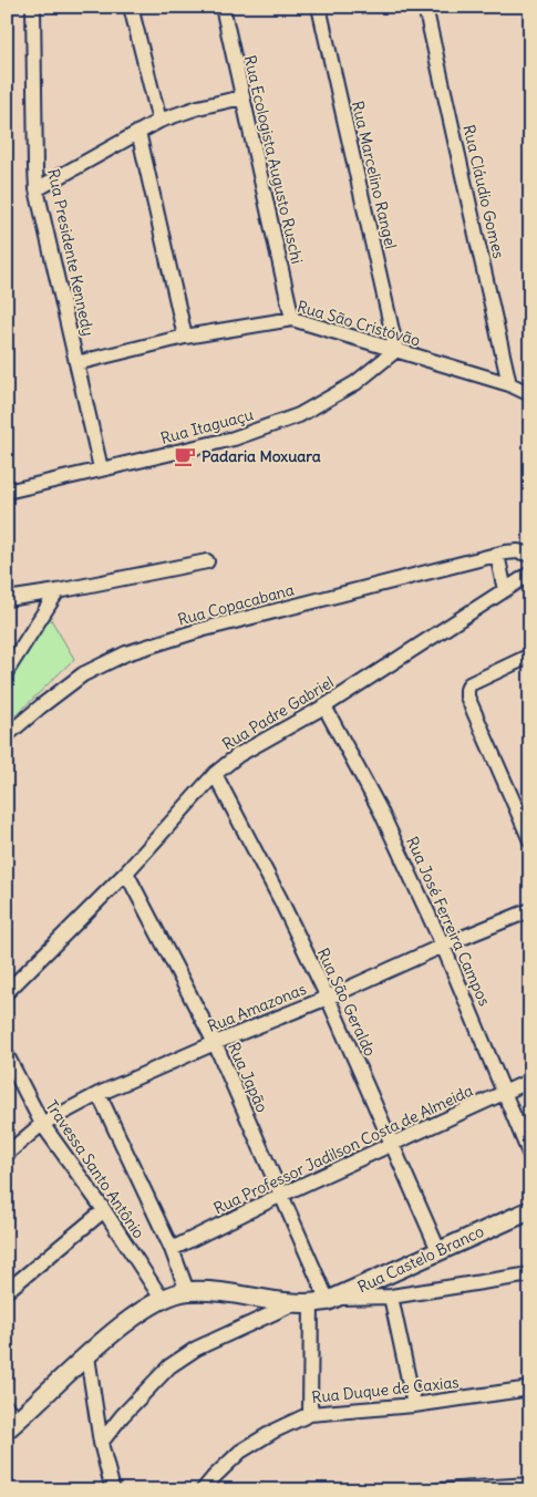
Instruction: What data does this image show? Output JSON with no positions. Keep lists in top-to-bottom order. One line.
{"streets":{"street":["Rua Ecologista Augusto Ruschi","Rua Marcelino Rangel","Rua Cláudio Gomes","Rua Presidente Kennedy","Rua São Cristóvão","Rua Itaguaçu","Rua Copacabana","Rua Padre Gabriel","Rua José Ferreira Campos","Rua São Geraldo","Rua Amazonas","Rua Japão","Rua Professor Jadilson Costa de Almeida","Travessa Santo Antônio","Rua Castelo Branco","Rua Duque de Caxias"]},"crossings":[["Rua Ecologista Augusto Ruschi","Rua São Cristóvão"],["Rua Marcelino Rangel","Rua São Cristóvão"],["Rua Marcelino Rangel","Rua Itaguaçu"],["Rua Cláudio Gomes","Rua São Cristóvão"],["Rua Presidente Kennedy","Rua São Cristóvão"],["Rua Presidente Kennedy","Rua Itaguaçu"],["Rua São Cristóvão","Rua Itaguaçu"],["Rua Padre Gabriel","Rua José Ferreira Campos"],["Rua Padre Gabriel","Rua São Geraldo"],["Rua Padre Gabriel","Rua Japão"],["Rua José Ferreira Campos","Rua Amazonas"],["Rua José Ferreira Campos","Rua Professor Jadilson Costa de Almeida"],["Rua São Geraldo","Rua Amazonas"],["Rua São Geraldo","Rua Professor Jadilson Costa de Almeida"],["Rua São Geraldo","Rua Castelo Branco"],["Rua Amazonas","Rua Japão"],["Rua Amazonas","Travessa Santo Antônio"],["Rua Japão","Rua Professor Jadilson Costa de Almeida"],["Rua Japão","Rua Castelo Branco"],["Rua Japão","Rua Duque de Caxias"]],"places":{"cafe":["Padaria Moxuara"]}}
